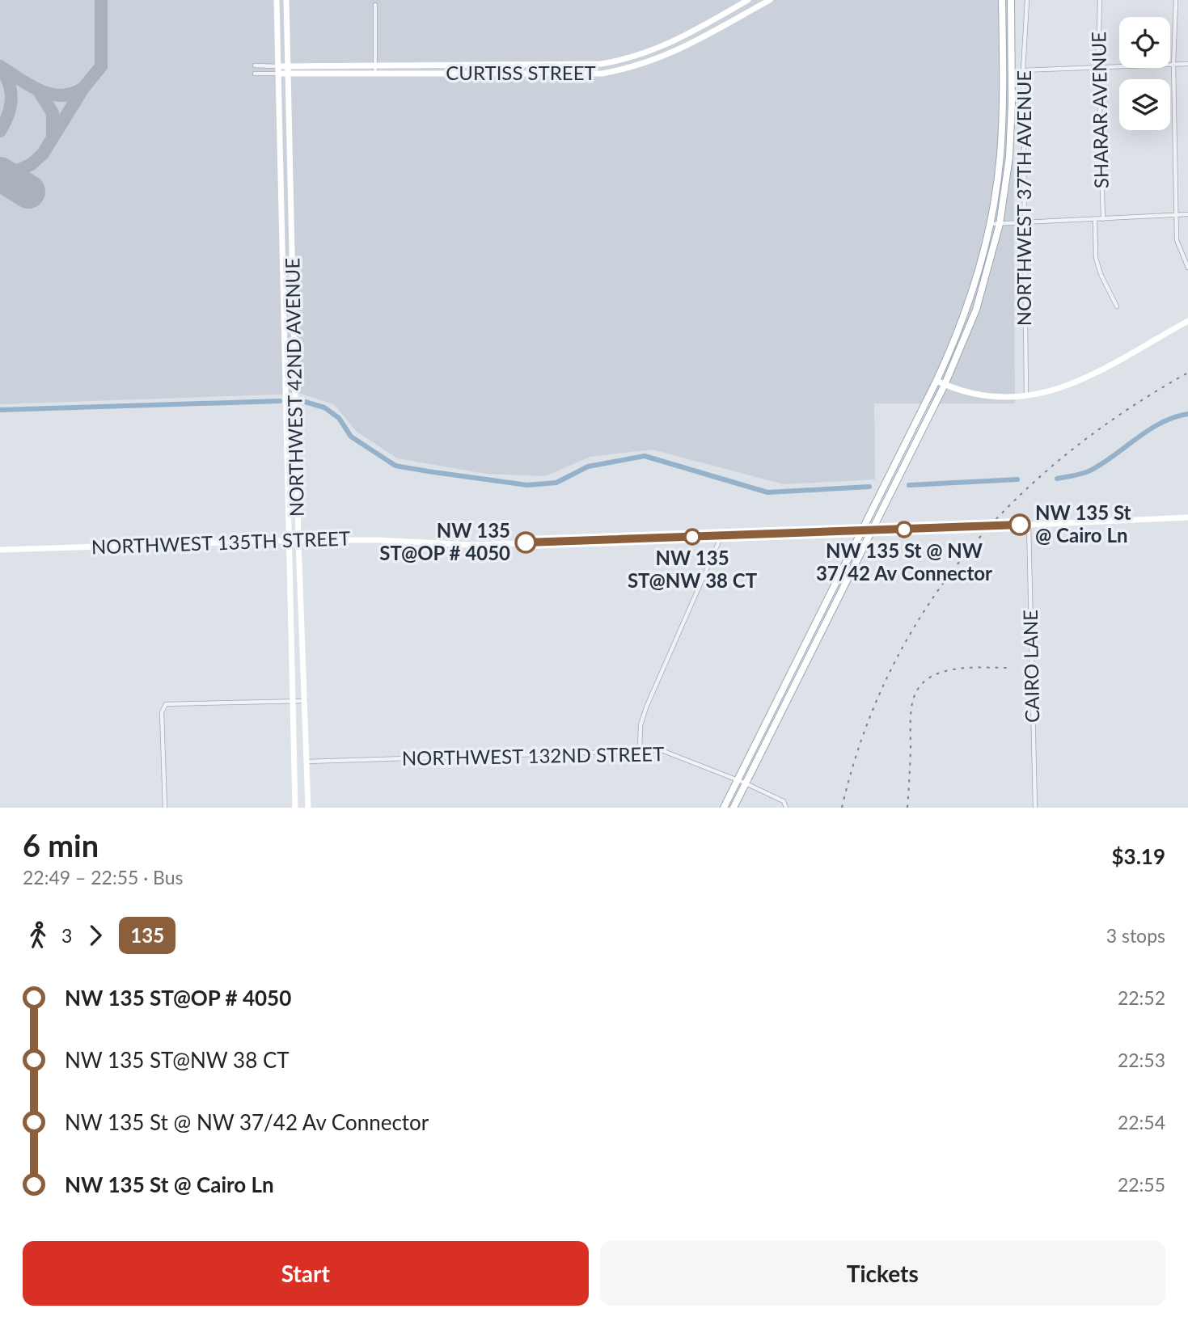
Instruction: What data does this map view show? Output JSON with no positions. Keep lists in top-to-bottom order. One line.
{"streets":{"street":["CURTISS STREET","SHARAR AVENUE","NORTHWEST 37TH AVENUE","NORTHWEST 42ND AVENUE","NORTHWEST 135TH STREET","CAIRO LANE","NORTHWEST 132ND STREET"]},"crossings":[["CURTISS STREET","NORTHWEST 42ND AVENUE"],["NORTHWEST 42ND AVENUE","NORTHWEST 135TH STREET"],["NORTHWEST 42ND AVENUE","NORTHWEST 132ND STREET"],["NORTHWEST 135TH STREET","CAIRO LANE"]],"places":["NW 135 St @ Cairo Ln","NW 135 St @ NW 37/42 Av Connector","NW 135 ST@NW 38 CT","NW 135 ST@OP # 4050"],"lines":["bus line 135"],"page":{"heading":["6 min","22:49 – 22:55 · Bus","$3.19"],"legs":["3","135","3 stops"],"list":[{"name":"NW 135 ST@OP # 4050","value":"22:52"},{"name":"NW 135 ST@NW 38 CT","value":"22:53"},{"name":"NW 135 St @ NW 37/42 Av Connector","value":"22:54"},{"name":"NW 135 St @ Cairo Ln","value":"22:55"}],"buttons":["Start","Tickets"]}}
